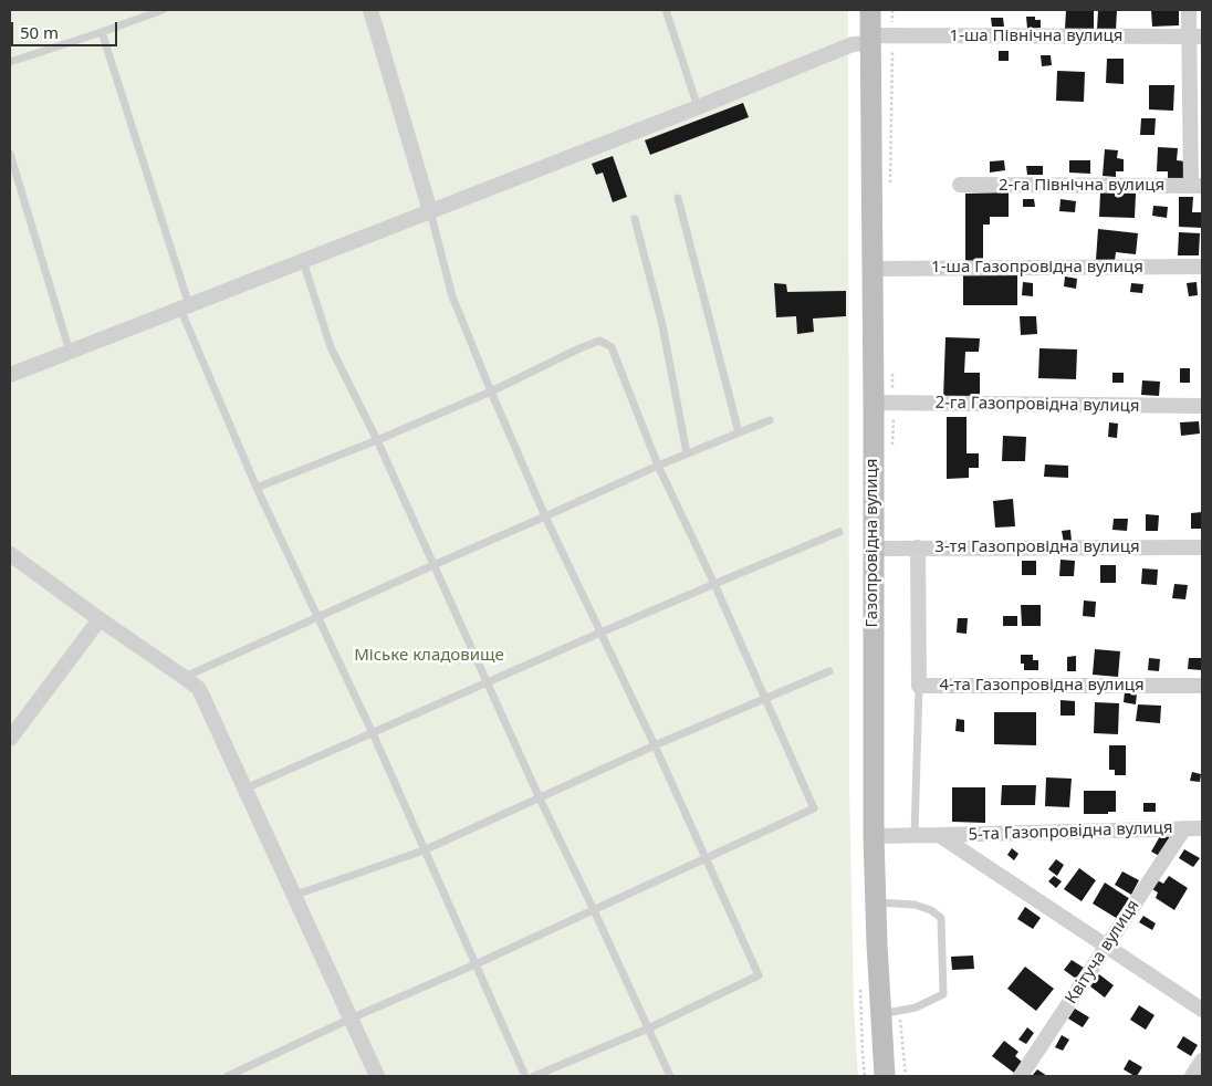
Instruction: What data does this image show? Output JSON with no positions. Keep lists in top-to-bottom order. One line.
{"streets":{"main road":["Газопровідна вулиця"],"street":["1-ша Північна вулиця","2-га Північна вулиця","1-ша Газопровідна вулиця","2-га Газопровідна вулиця","3-тя Газопровідна вулиця","4-та Газопровідна вулиця","5-та Газопровідна вулиця","Квітуча вулиця"]},"crossings":[["1-ша Північна вулиця","Газопровідна вулиця"],["1-ша Газопровідна вулиця","Газопровідна вулиця"],["2-га Газопровідна вулиця","Газопровідна вулиця"],["Газопровідна вулиця","3-тя Газопровідна вулиця"],["Газопровідна вулиця","5-та Газопровідна вулиця"],["3-тя Газопровідна вулиця","4-та Газопровідна вулиця"],["5-та Газопровідна вулиця","Квітуча вулиця"]],"parks":["Міське кладовище"],"scale_bar":"50 m"}
